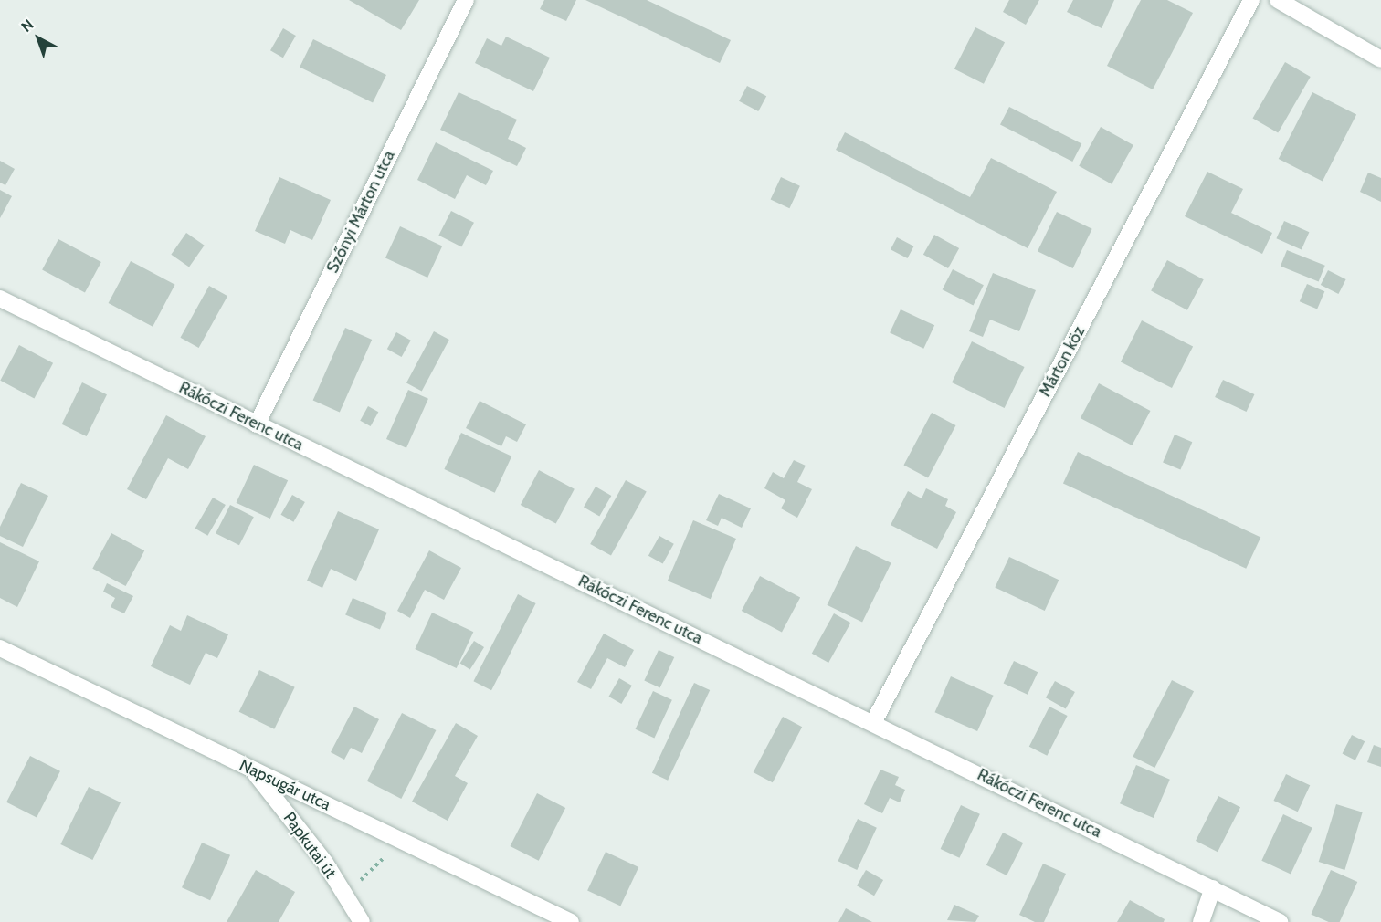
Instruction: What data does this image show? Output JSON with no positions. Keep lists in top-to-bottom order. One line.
{"streets":{"street":["Szőnyi Márton utca","Márton köz","Rákóczi Ferenc utca","Napsugár utca","Papkutai út"]},"crossings":[["Szőnyi Márton utca","Rákóczi Ferenc utca"],["Márton köz","Rákóczi Ferenc utca"],["Napsugár utca","Papkutai út"]],"north":"top left"}
